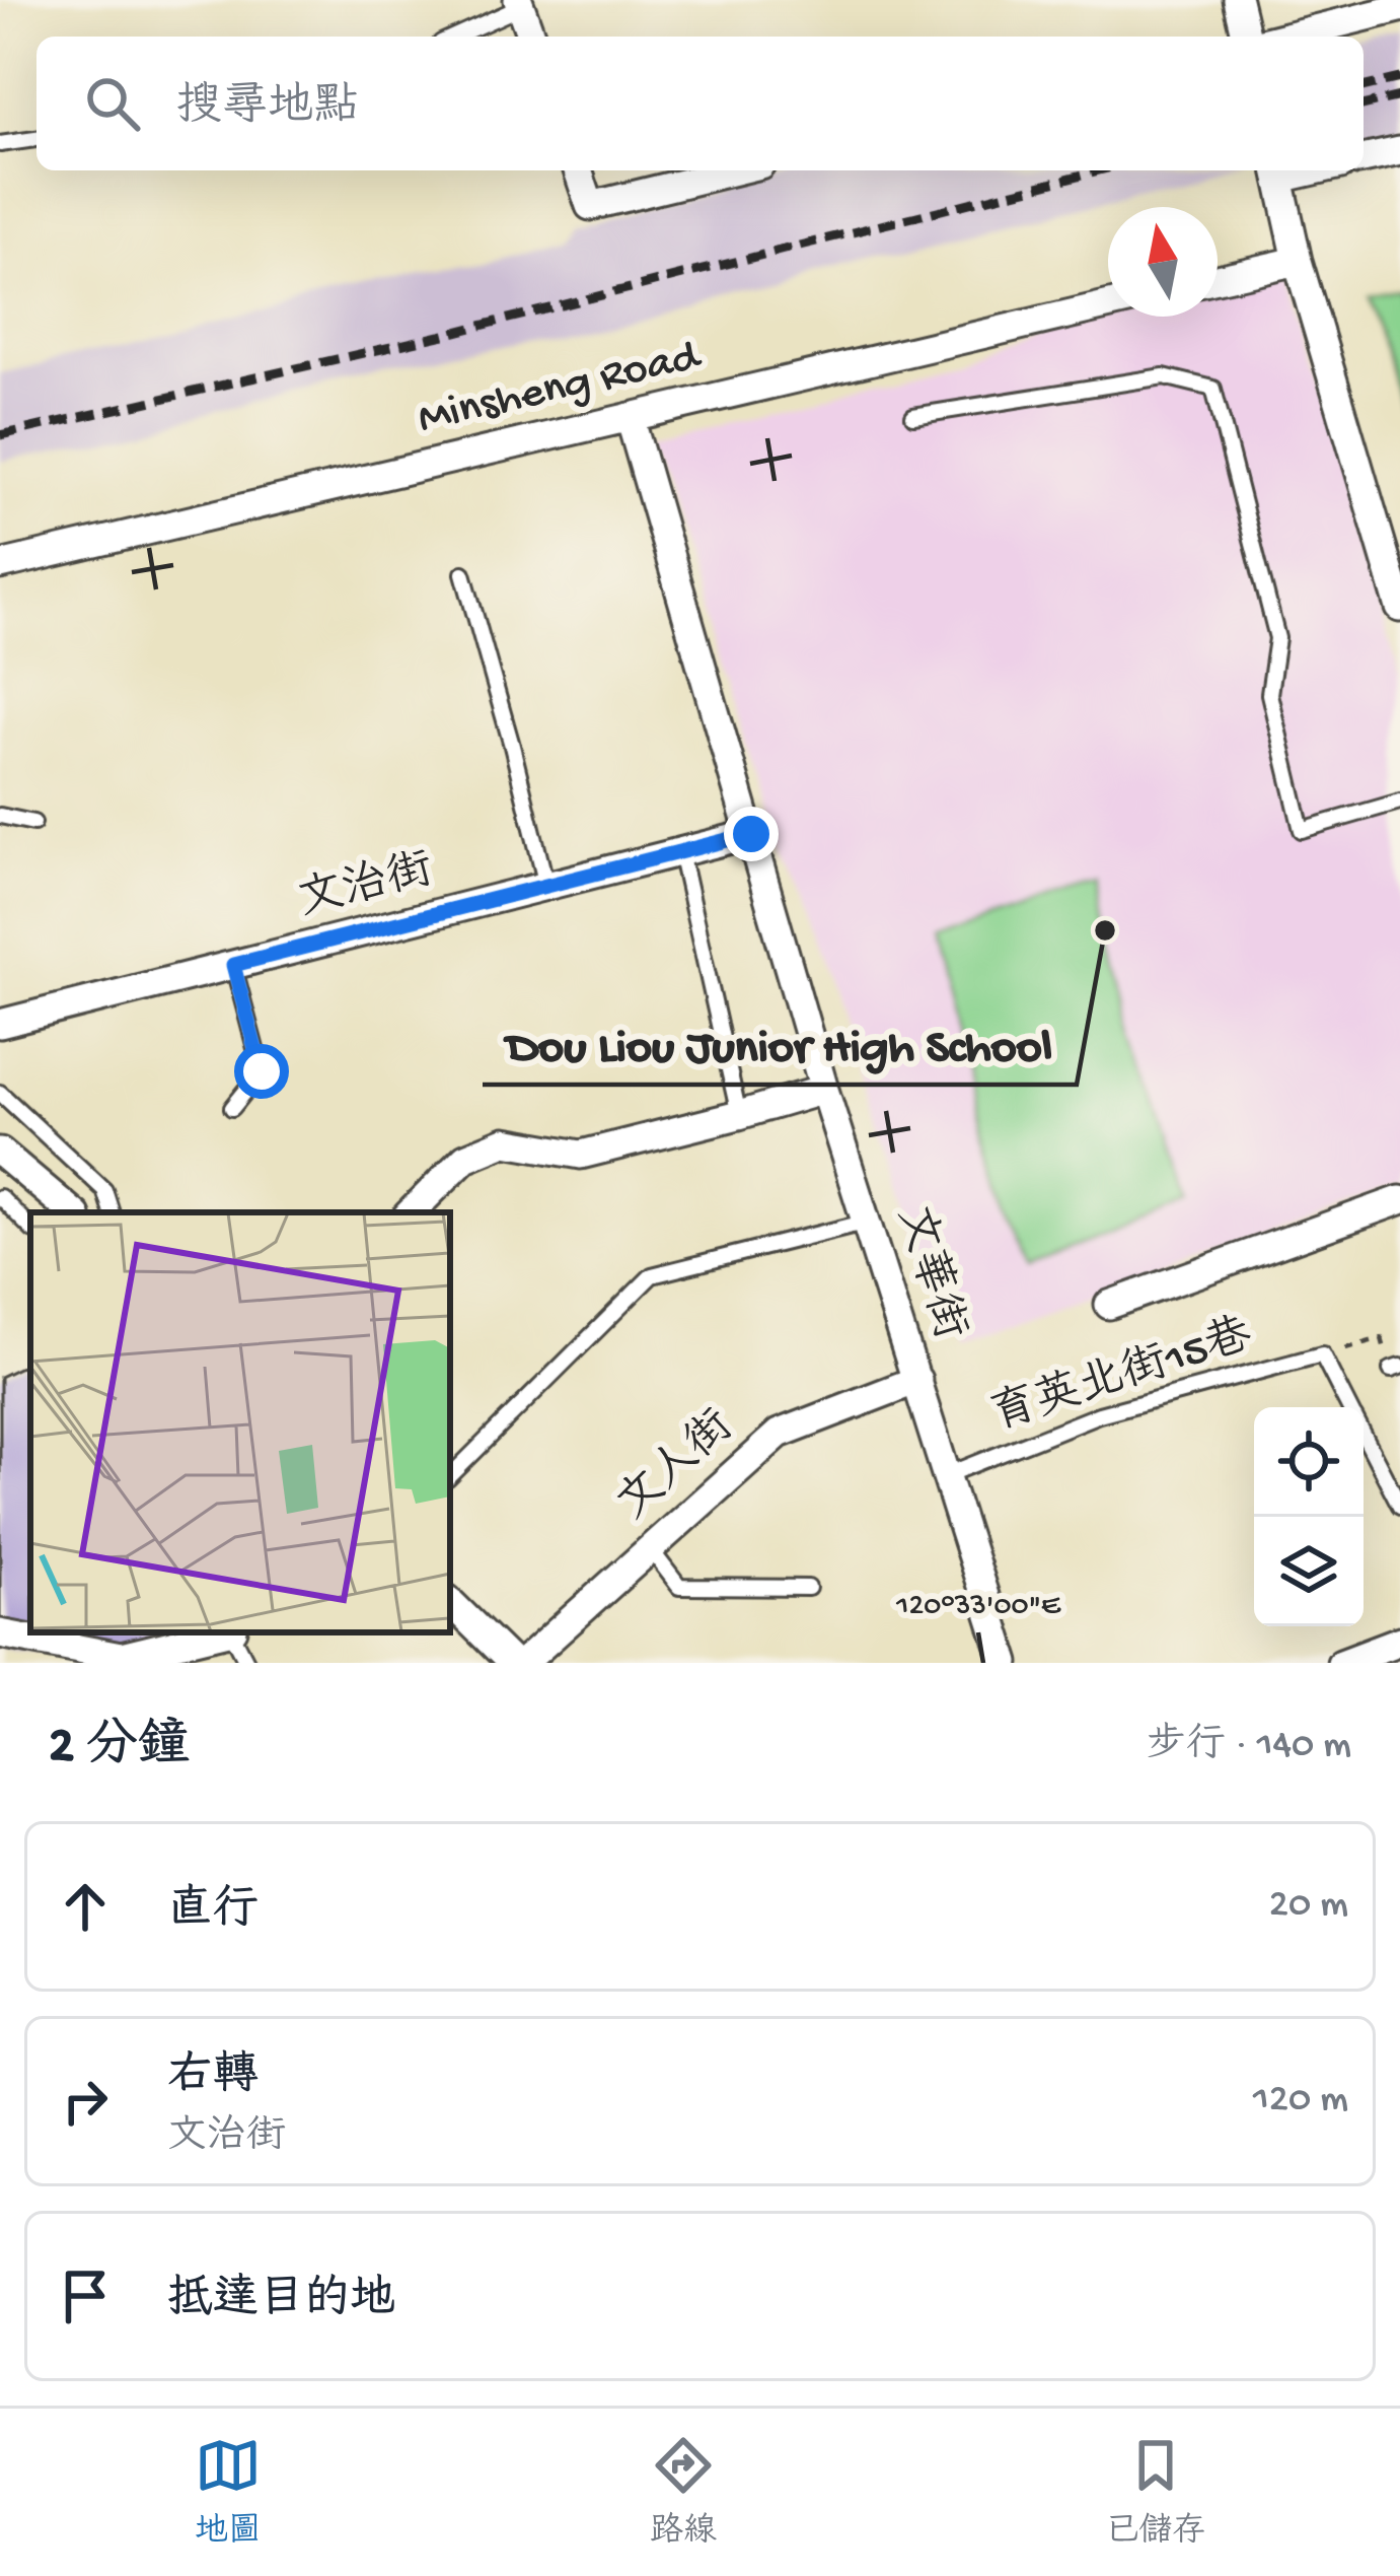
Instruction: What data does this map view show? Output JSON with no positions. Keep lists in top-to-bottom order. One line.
{"streets":{"street":["Minsheng Road","文治街","文華街","文人街"],"lane":["育英北街15巷"]},"crossings":[["Minsheng Road","文華街"],["文治街","文華街"],["文華街","育英北街15巷"],["文華街","文人街"]],"places":["Dou Liou Junior High School"],"north":"top","page":{"search":"搜尋地點","heading":["2 分鐘","步行 · 140 m"],"list":[["直行","20 m"],["右轉","文治街","120 m"],"抵達目的地"],"nav":["地圖","路線","已儲存"]},"coordinates":["120°33'00\"E"]}
